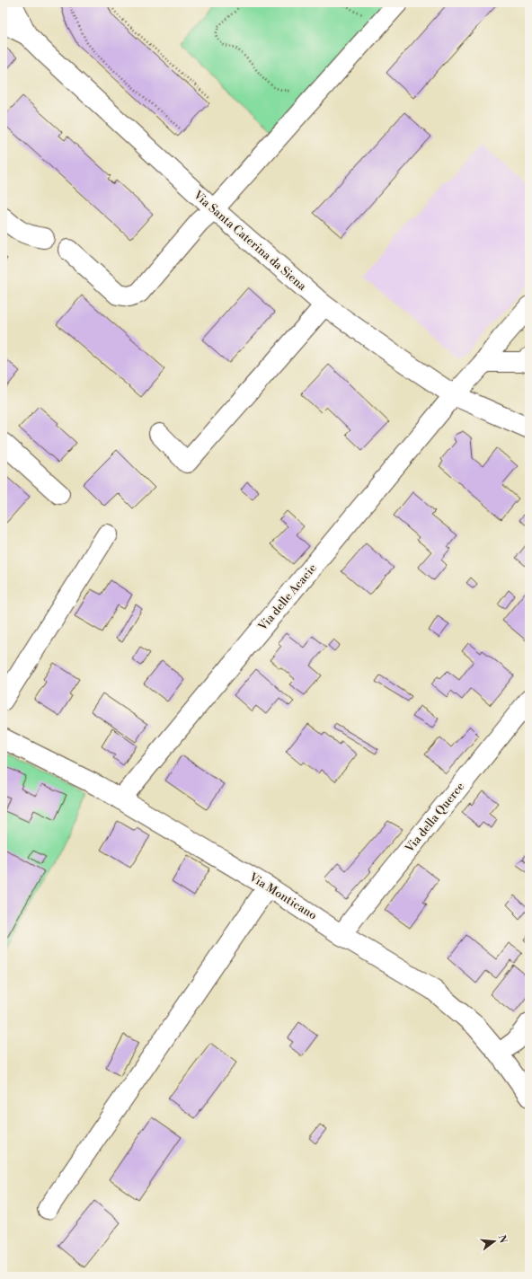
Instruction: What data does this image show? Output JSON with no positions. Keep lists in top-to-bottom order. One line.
{"streets":{"street":["Via Santa Caterina da Siena","Via delle Acacie","Via della Querce","Via Monticano"]},"crossings":[["Via Santa Caterina da Siena","Via delle Acacie"],["Via delle Acacie","Via Monticano"],["Via della Querce","Via Monticano"]],"north":"right"}
